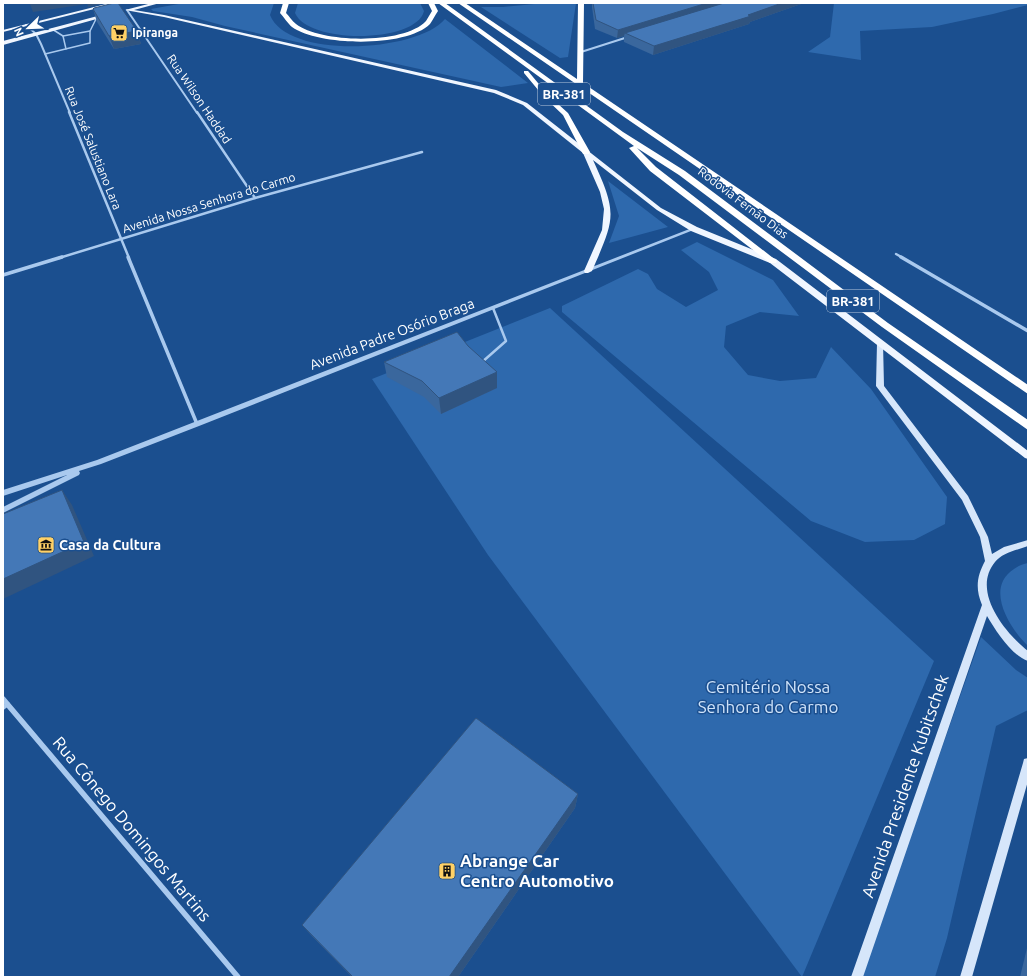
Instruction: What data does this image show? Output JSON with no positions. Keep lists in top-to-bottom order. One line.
{"streets":{"highway":["BR-381","Rodovia Fernão Dias"],"main road":["Avenida Presidente Kubitschek"],"street":["Rua Wilson Haddad","Rua José Salustiano Lara","Avenida Nossa Senhora do Carmo","Avenida Padre Osório Braga","Rua Cônego Domingos Martins"]},"crossings":[["Rua Wilson Haddad","Avenida Nossa Senhora do Carmo"],["Rua José Salustiano Lara","Avenida Nossa Senhora do Carmo"],["Rua José Salustiano Lara","Avenida Padre Osório Braga"]],"parks":["Cemitério Nossa Senhora do Carmo"],"places":{"supermarket":["Ipiranga"],"museum":["Casa da Cultura"],"building":["Abrange Car Centro Automotivo"]},"north":"bottom left"}
